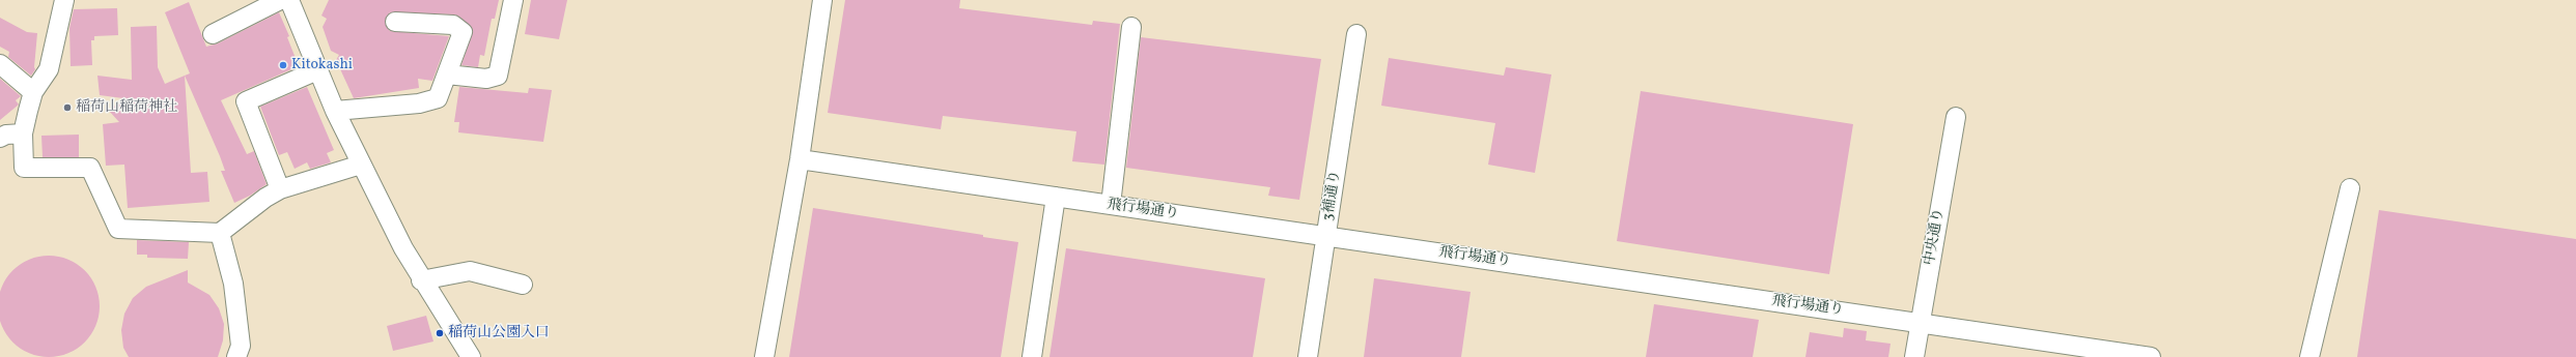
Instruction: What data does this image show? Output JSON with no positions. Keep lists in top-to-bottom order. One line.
{"streets":{"street":["3補通り","飛行場通り","中央通り"]},"crossings":[["3補通り","飛行場通り"],["飛行場通り","中央通り"]],"places":["Kitokashi","稲荷山稲荷神社","稲荷山公園入口"]}
